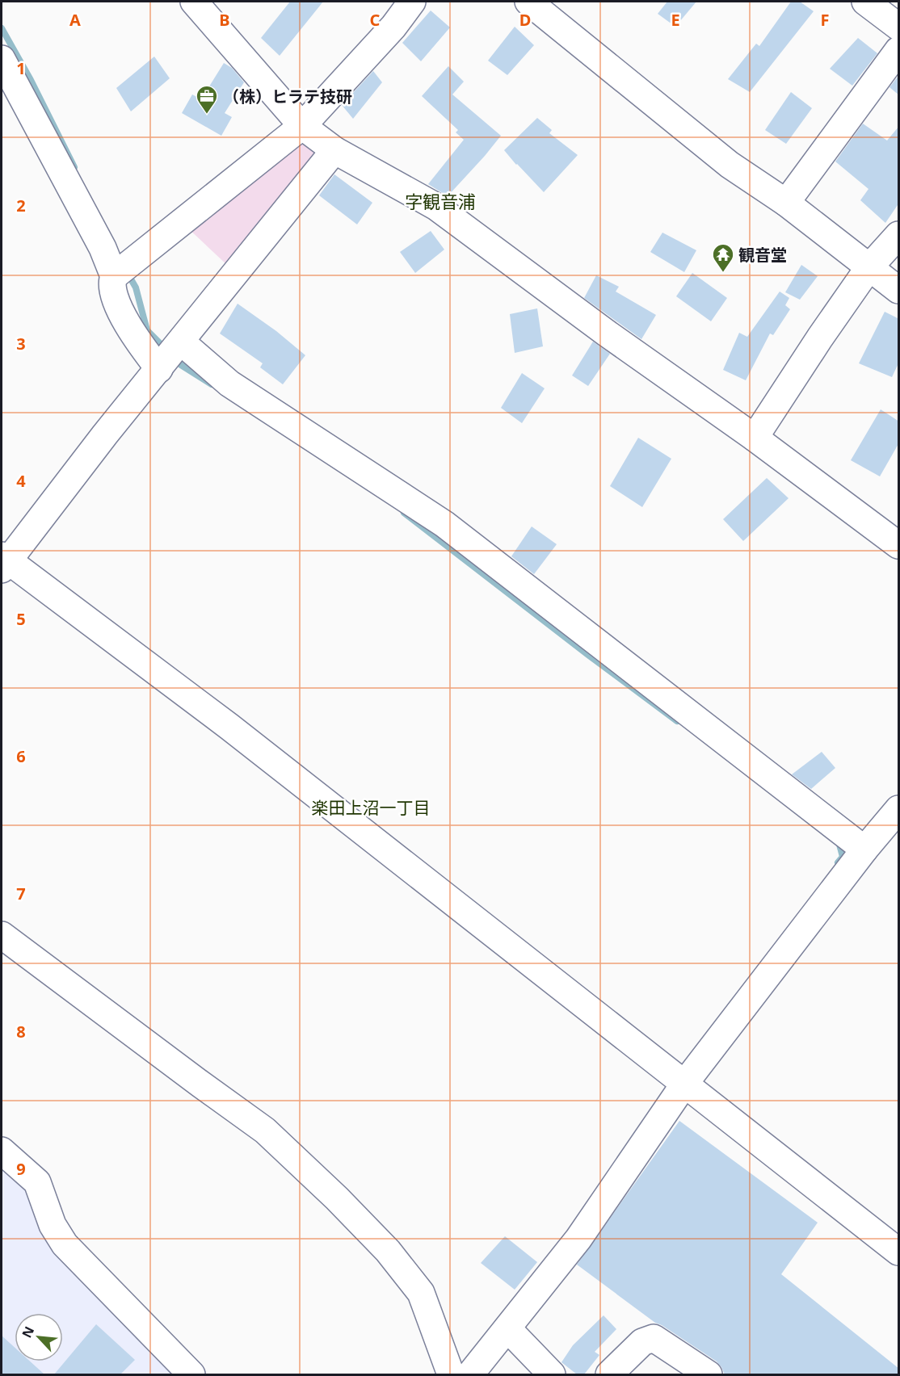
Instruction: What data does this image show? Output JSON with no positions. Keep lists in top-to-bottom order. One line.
{"districts":["字観音浦","楽田上沼一丁目"],"places":{"office":["（株）ヒラテ技研"],"temple":["観音堂"]},"north":"top left","grid":{"columns":["A","B","C","D","E","F"],"rows":["1","2","3","4","5","6","7","8","9"]}}
